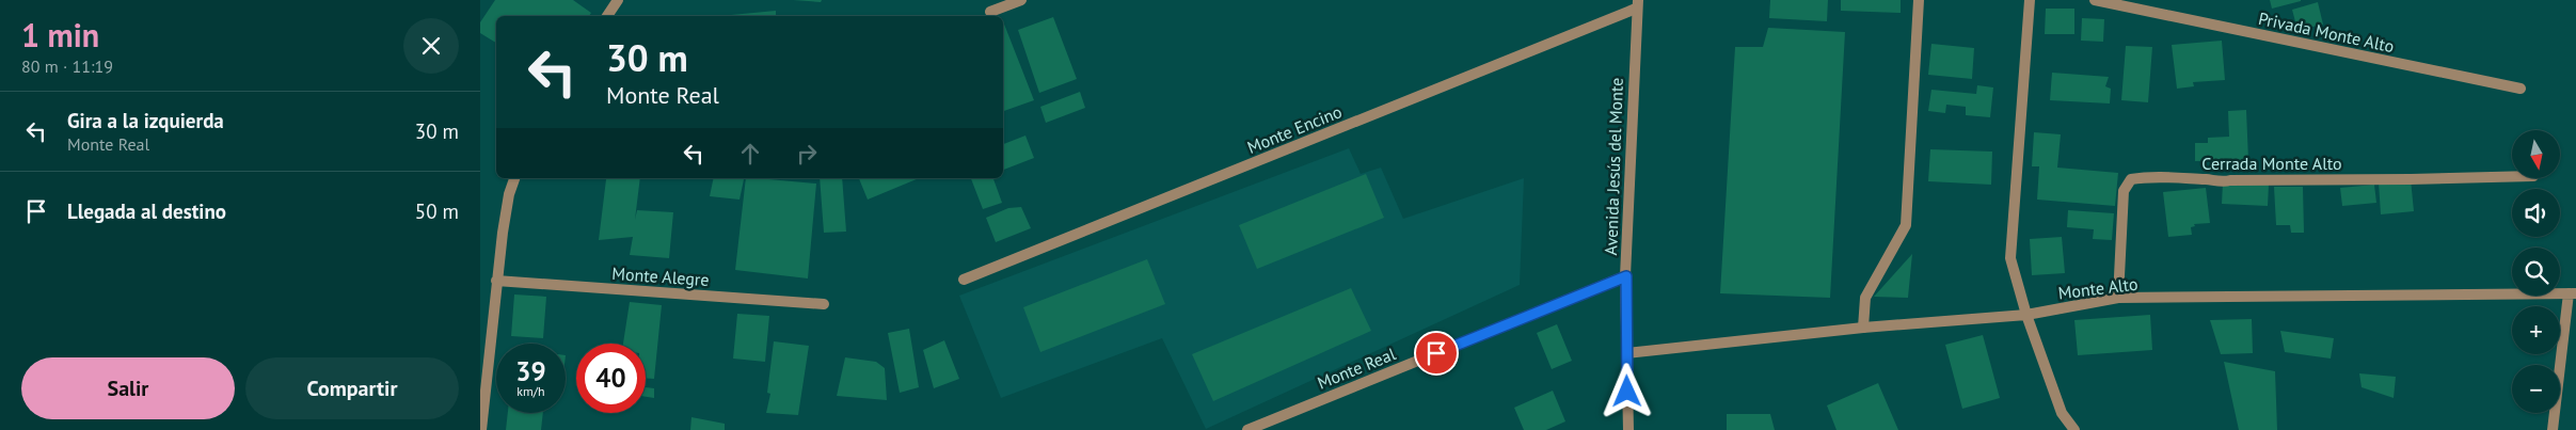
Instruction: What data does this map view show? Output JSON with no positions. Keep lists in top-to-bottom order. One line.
{"streets":{"street":["Privada Monte Alto","Monte Encino","Cerrada Monte Alto","Avenida Jesús del Monte","Monte Alegre","Monte Alto","Monte Real"]},"crossings":[["Monte Encino","Avenida Jesús del Monte"],["Cerrada Monte Alto","Monte Alto"],["Avenida Jesús del Monte","Monte Alto"],["Avenida Jesús del Monte","Monte Real"]],"north":"bottom","page":{"heading":["1 min","80 m · 11:19"],"turn":["30 m","Monte Real"],"list":[{"name":"Gira a la izquierda","note":"Monte Real","value":"30 m"},{"name":"Llegada al destino","value":"50 m"}],"map_buttons":["+","−"],"speed":"39 km/h","limit":"40","buttons":["Salir","Compartir"]}}
